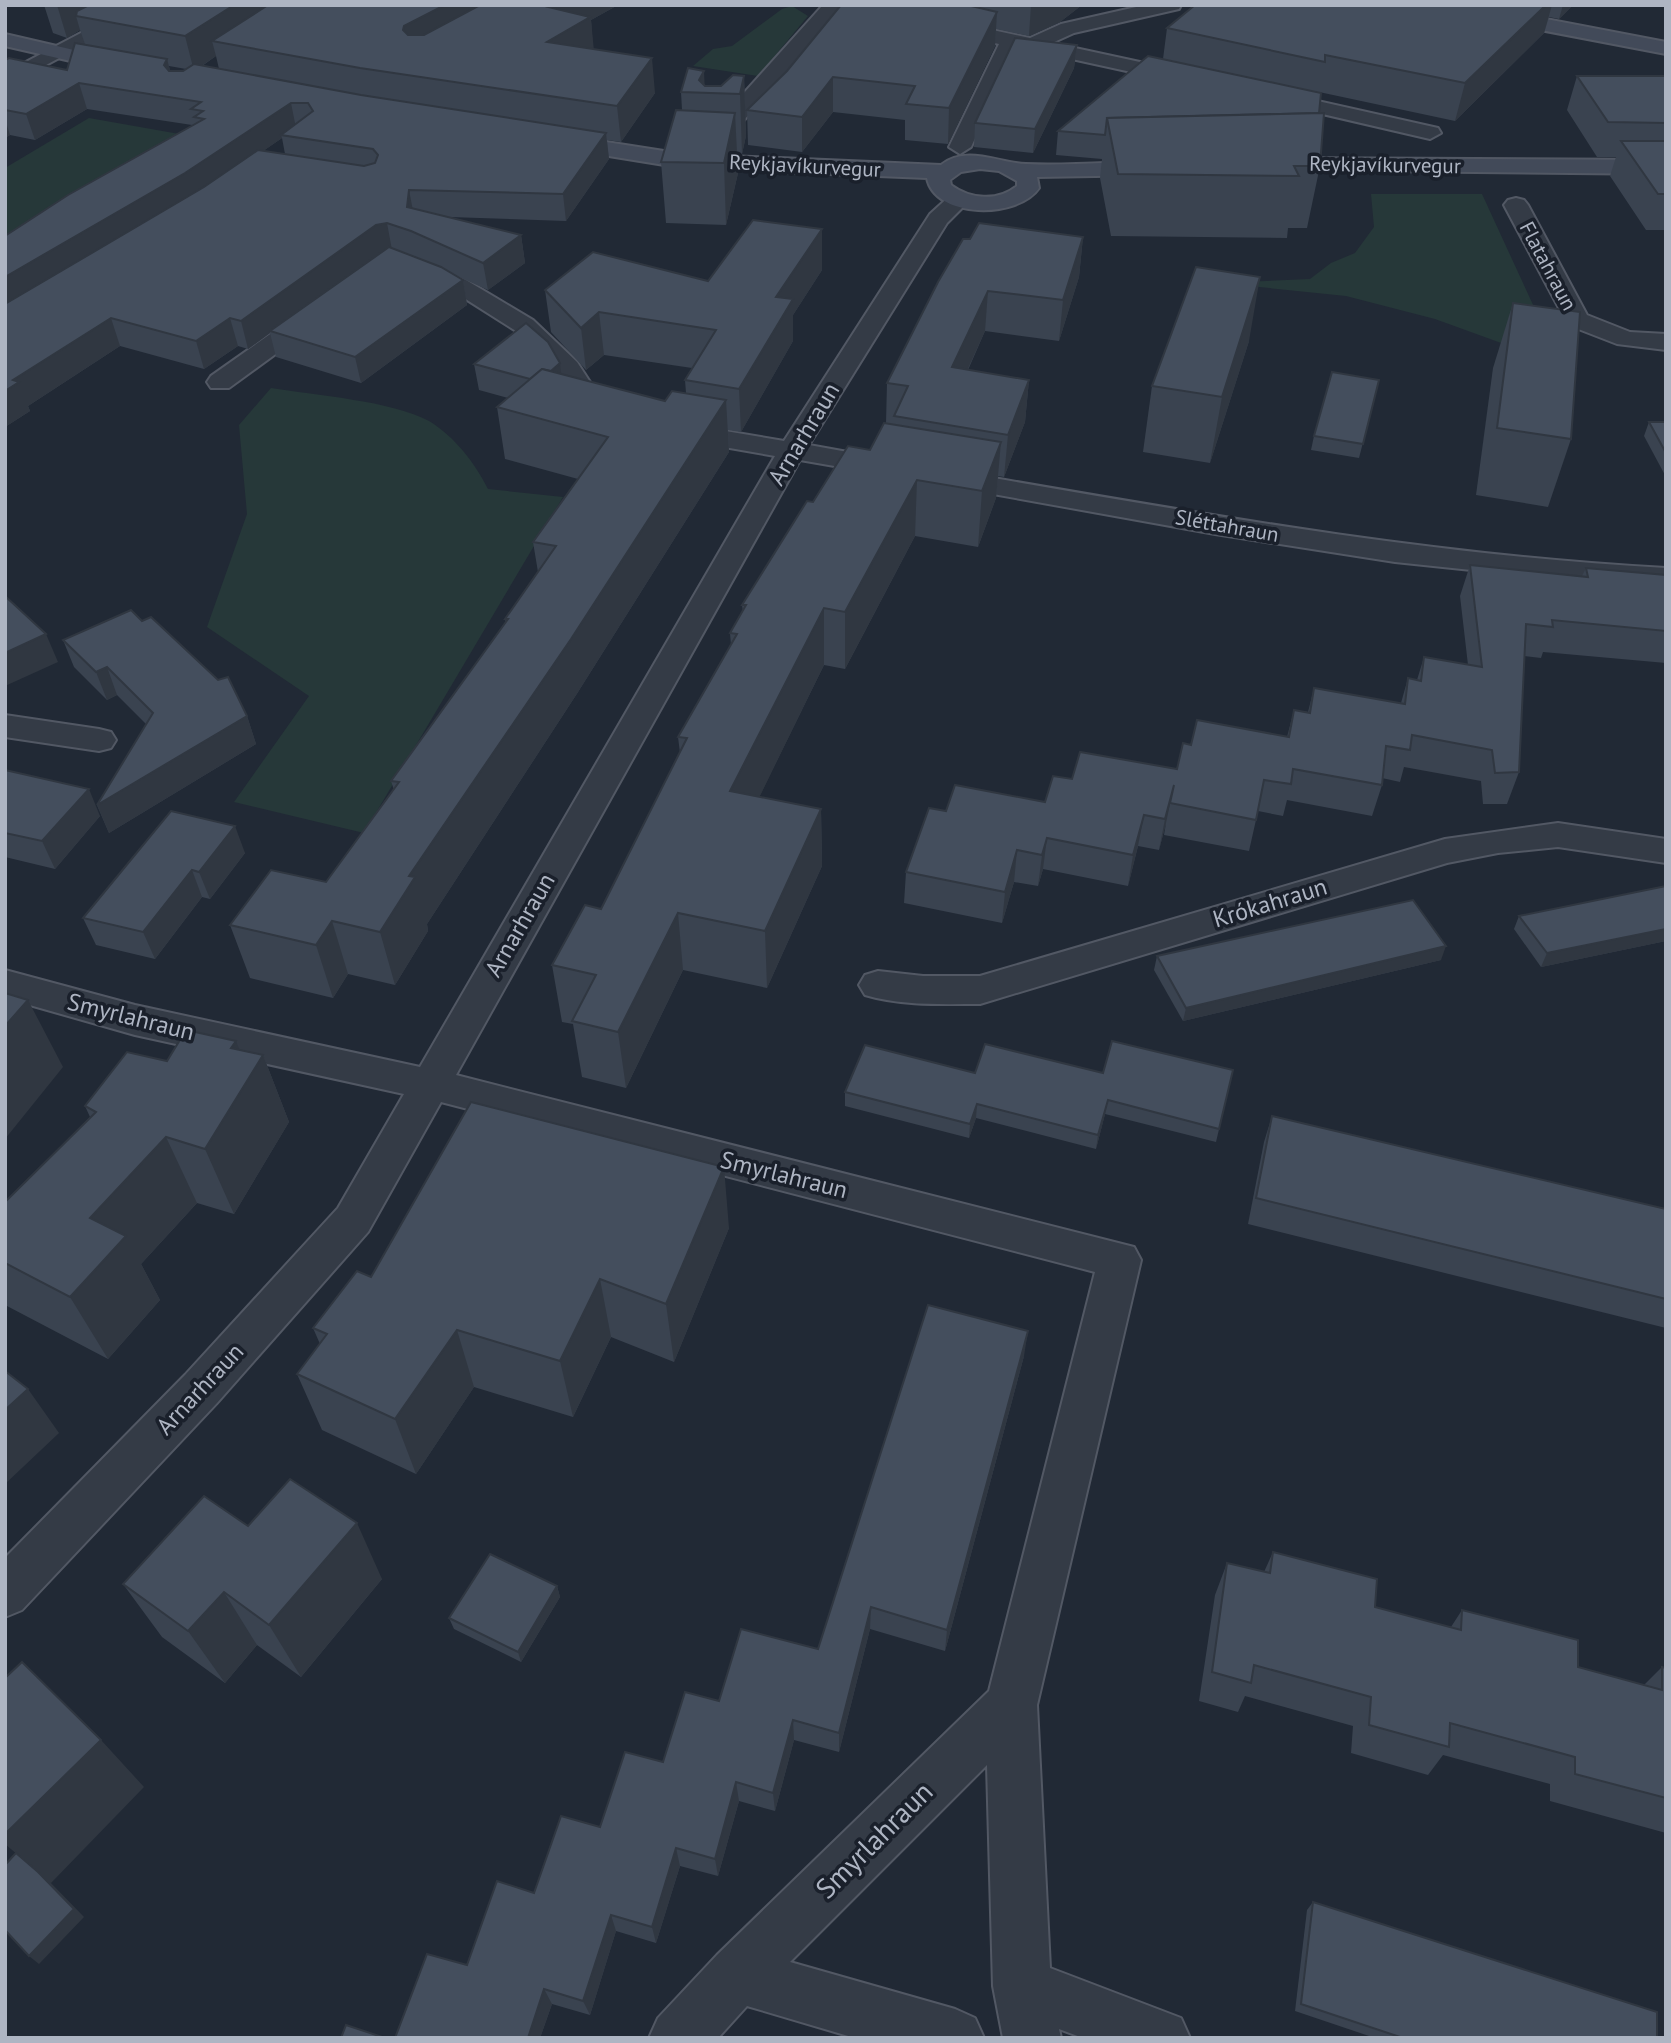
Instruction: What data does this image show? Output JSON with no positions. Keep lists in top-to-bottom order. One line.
{"streets":{"main road":["Reykjavíkurvegur"],"street":["Flatahraun","Arnarhraun","Sléttahraun","Krókahraun","Smyrlahraun"]},"crossings":[["Reykjavíkurvegur","Arnarhraun"],["Arnarhraun","Sléttahraun"],["Arnarhraun","Smyrlahraun"]]}
